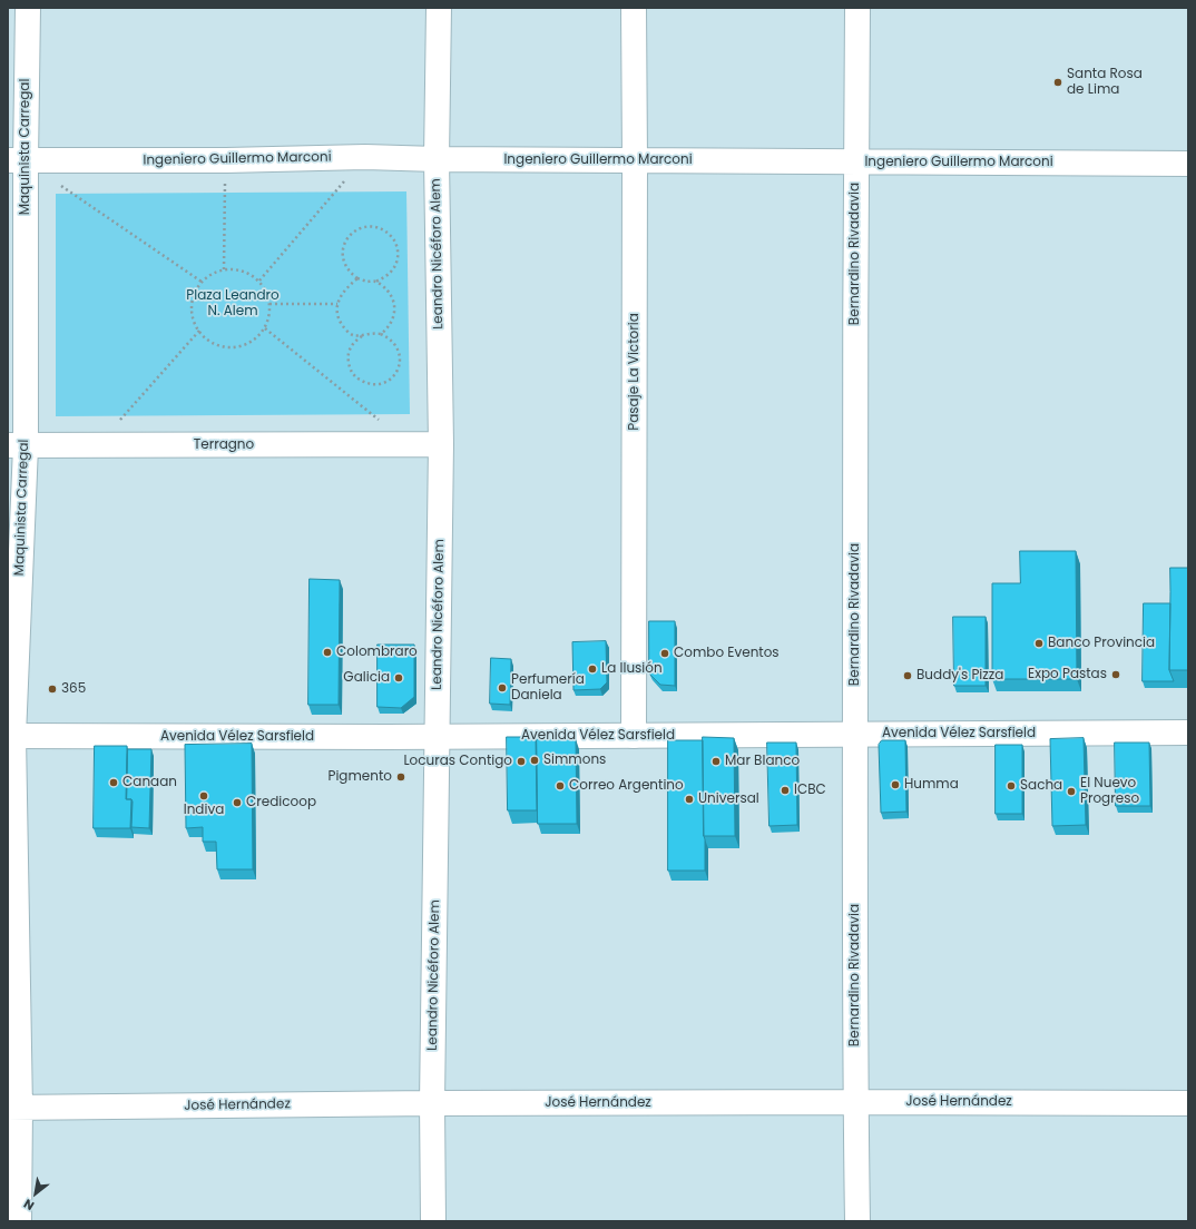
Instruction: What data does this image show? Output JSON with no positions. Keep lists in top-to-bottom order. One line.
{"streets":{"street":["Maquinista Carregal","Ingeniero Guillermo Marconi","Leandro Nicéforo Alem","Bernardino Rivadavia","Pasaje La Victoria","Terragno","Avenida Vélez Sarsfield","José Hernández"]},"crossings":[["Maquinista Carregal","Ingeniero Guillermo Marconi"],["Maquinista Carregal","Terragno"],["Maquinista Carregal","Avenida Vélez Sarsfield"],["Maquinista Carregal","José Hernández"],["Ingeniero Guillermo Marconi","Leandro Nicéforo Alem"],["Ingeniero Guillermo Marconi","Bernardino Rivadavia"],["Ingeniero Guillermo Marconi","Pasaje La Victoria"],["Leandro Nicéforo Alem","Terragno"],["Leandro Nicéforo Alem","Avenida Vélez Sarsfield"],["Leandro Nicéforo Alem","José Hernández"],["Bernardino Rivadavia","Avenida Vélez Sarsfield"],["Bernardino Rivadavia","José Hernández"],["Pasaje La Victoria","Avenida Vélez Sarsfield"]],"parks":["Plaza Leandro N. Alem"],"places":["Santa Rosa de Lima","Banco Provincia","Colombraro","Combo Eventos","La Ilusión","Expo Pastas","Buddy's Pizza","Galicia","Perfumería Daniela","365","Simmons","Locuras Contigo","Mar Blanco","Pigmento","Canaan","Humma","Correo Argentino","Sacha","ICBC","El Nuevo Progreso","Indiva","Universal","Credicoop"],"north":"bottom left"}
